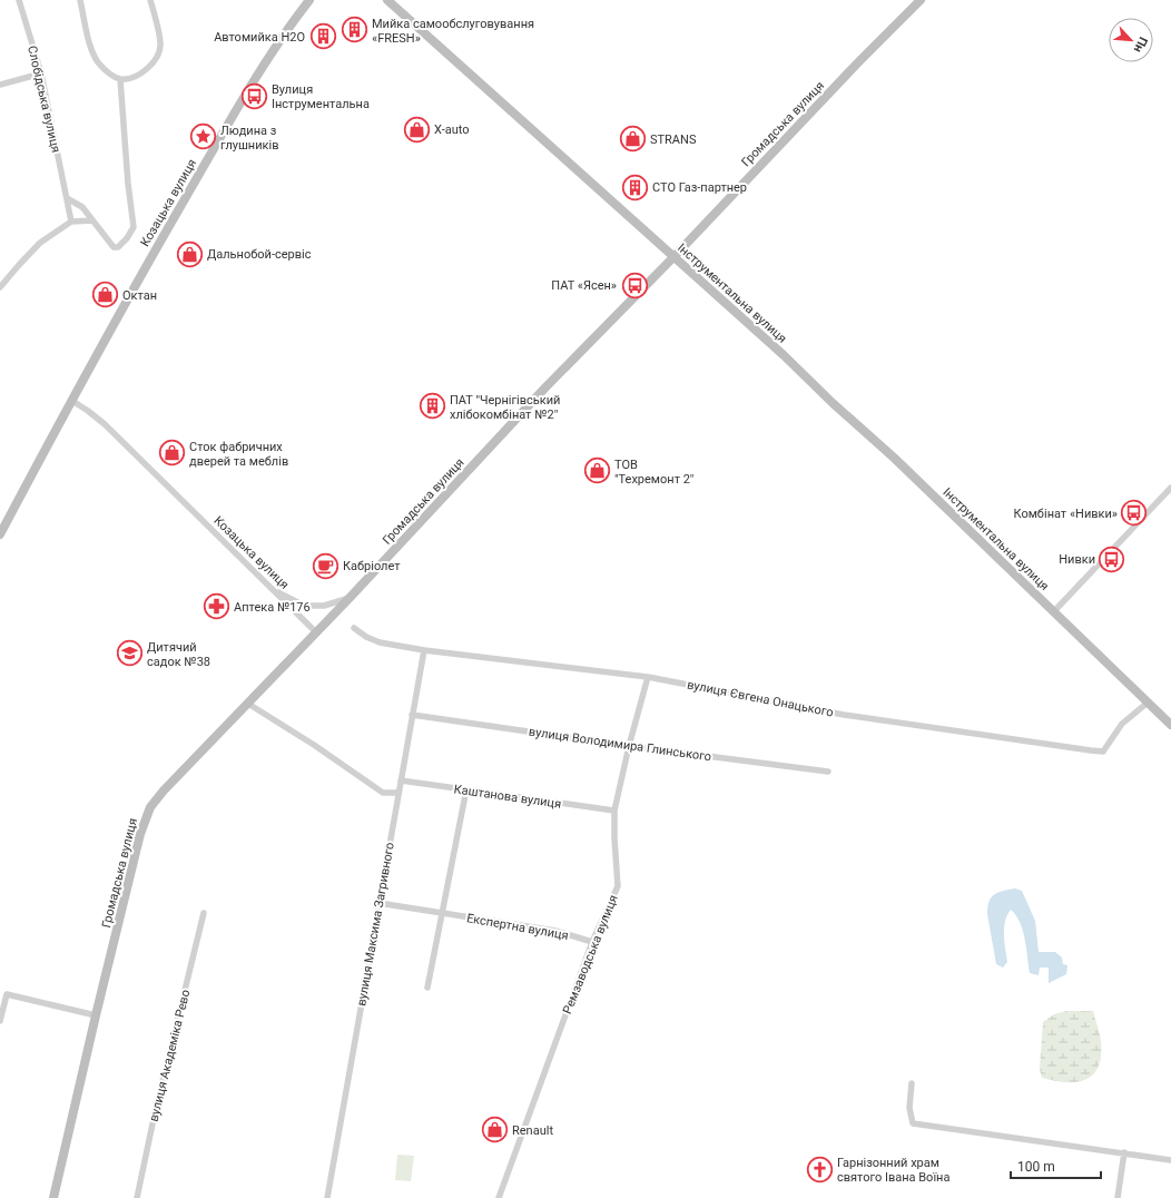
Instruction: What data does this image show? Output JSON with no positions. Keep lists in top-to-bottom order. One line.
{"streets":{"street":["Слобідська вулиця","Громадська вулиця","Козацька вулиця","Інструментальна вулиця","вулиця Євгена Онацького","вулиця Володимира Глинського","Каштанова вулиця","вулиця Максима Загривного","Експертна вулиця","Ремзаводська вулиця","вулиця Академіка Рево"]},"crossings":[["Громадська вулиця","Козацька вулиця"],["Громадська вулиця","Інструментальна вулиця"],["Інструментальна вулиця","вулиця Євгена Онацького"],["вулиця Євгена Онацького","вулиця Максима Загривного"],["вулиця Євгена Онацького","Ремзаводська вулиця"],["вулиця Володимира Глинського","вулиця Максима Загривного"],["вулиця Володимира Глинського","Ремзаводська вулиця"],["Каштанова вулиця","вулиця Максима Загривного"],["Каштанова вулиця","Ремзаводська вулиця"],["вулиця Максима Загривного","Експертна вулиця"],["Експертна вулиця","Ремзаводська вулиця"]],"places":{"building":["Мийка самообслуговування «FRESH»","Автомийка H2O","СТО Газ-партнер","ПАТ \"Чернігівський хлібокомбінат №2\""],"bus stop":["Вулиця Інструментальна","ПАТ «Ясен»","Комбінат «Нивки»","Нивки"],"shop":["X-auto","STRANS","Дальнобой-сервіс","Октан","Сток фабричних дверей та меблів","ТОВ \"Техремонт 2\"","Renault"],"place":["Людина з глушників"],"cafe":["Кабріолет"],"pharmacy":["Аптека №176"],"school or university":["Дитячий садок №38"],"church":["Гарнізонний храм святого Івана Воїна"]},"scale_bar":"100 m","north":"bottom right"}
